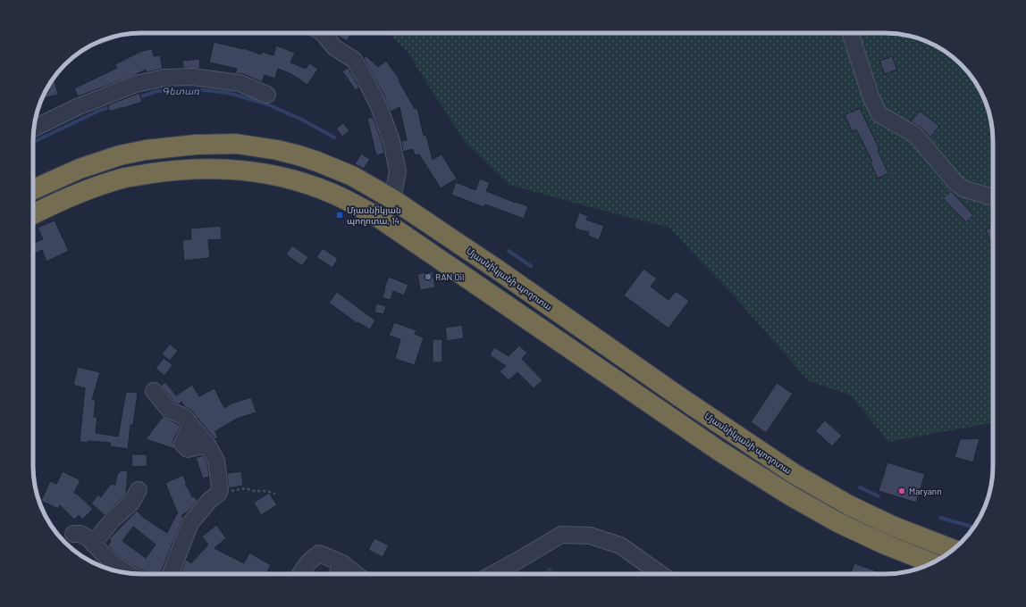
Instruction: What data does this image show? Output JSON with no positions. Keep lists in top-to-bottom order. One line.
{"streets":{"highway":["Մյասնիկյանի պողոտա"]},"water":["Գետառ"],"places":{"transit":["Մյասնիկյան պողոտա, 14"],"other":["RAN Oil","Maryann"]}}
